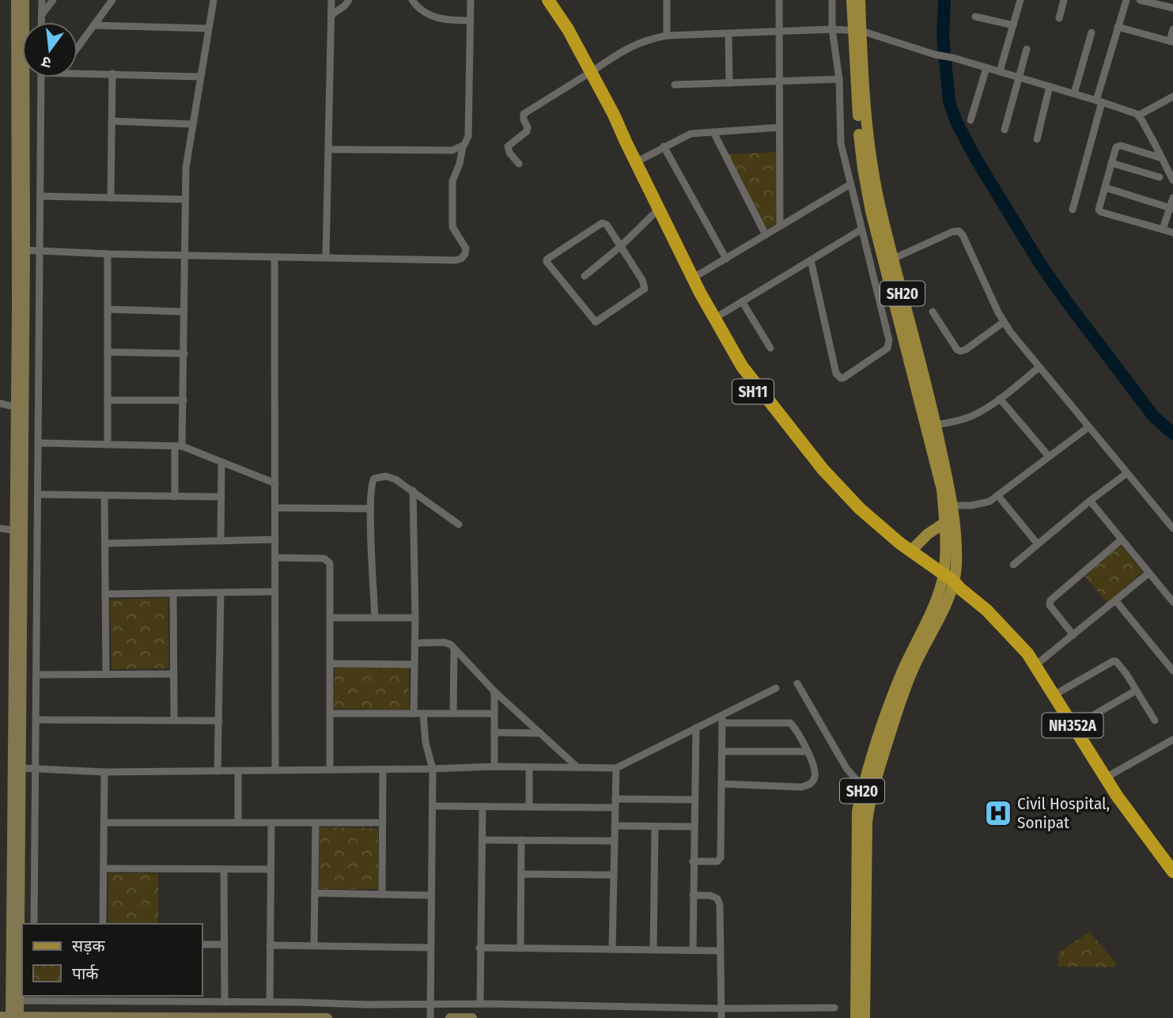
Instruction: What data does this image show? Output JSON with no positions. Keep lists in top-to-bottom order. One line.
{"streets":{"highway":["SH11","NH352A"],"main road":["SH20"]},"crossings":[["SH20","SH11"],["SH20","NH352A"],["SH11","NH352A"]],"places":{"hospital":["Civil Hospital, Sonipat"]},"legend":["सड़क","पार्क"],"north":"bottom"}
